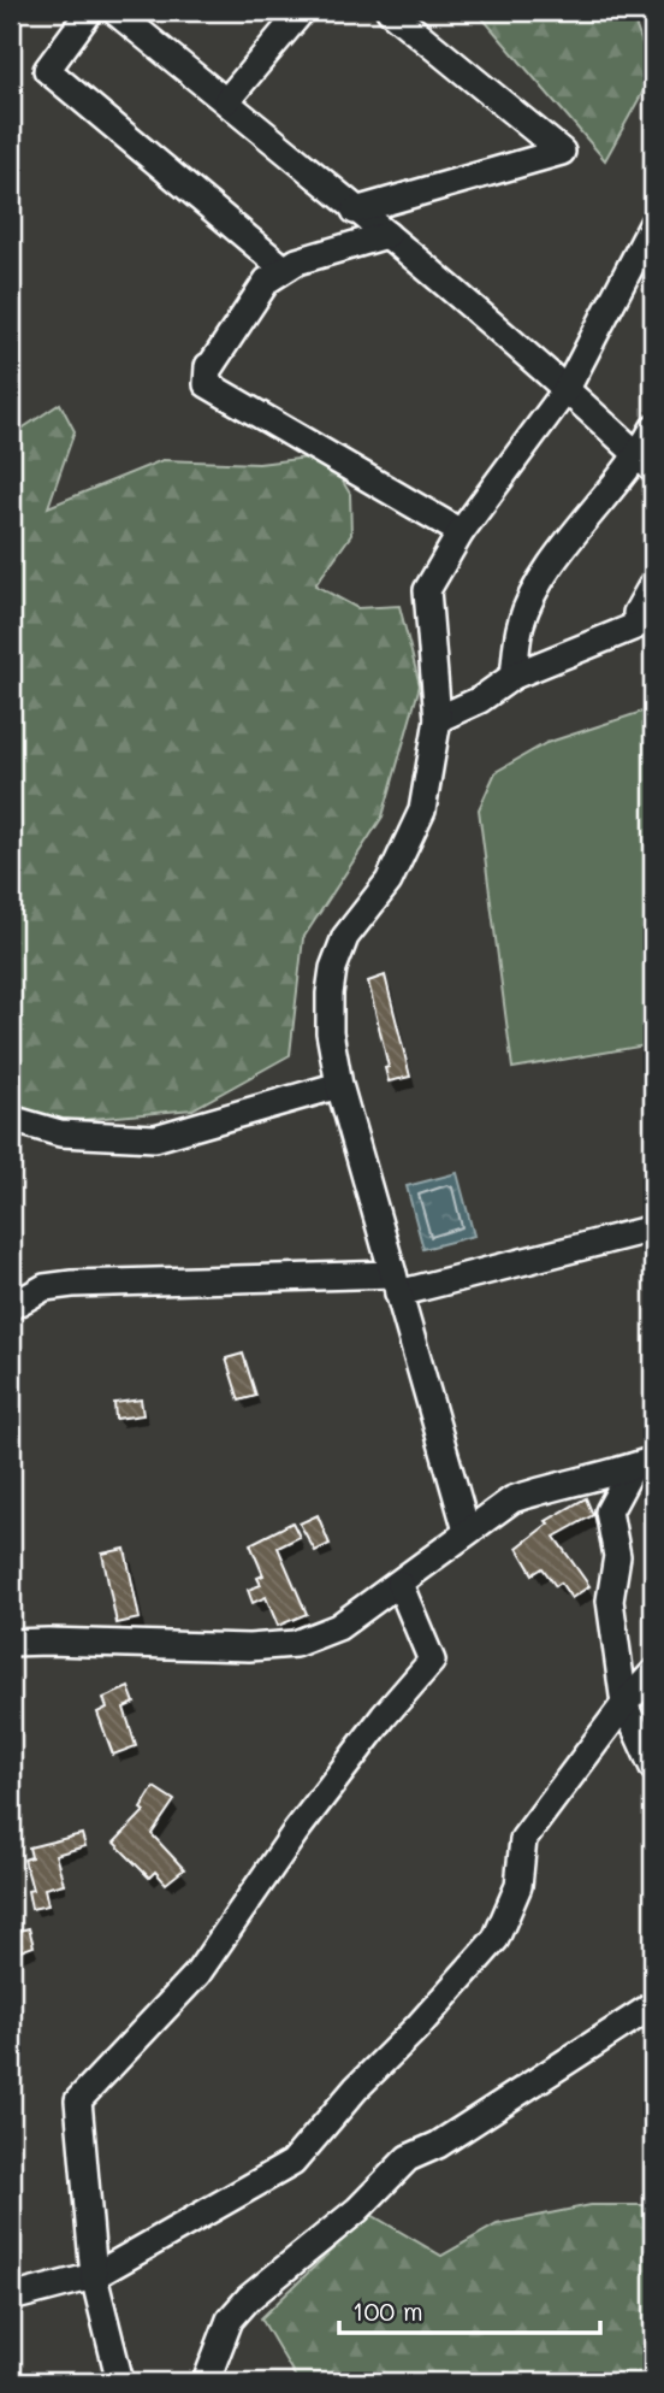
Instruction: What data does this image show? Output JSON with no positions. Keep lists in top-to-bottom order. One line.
{"scale_bar":"100 m"}
